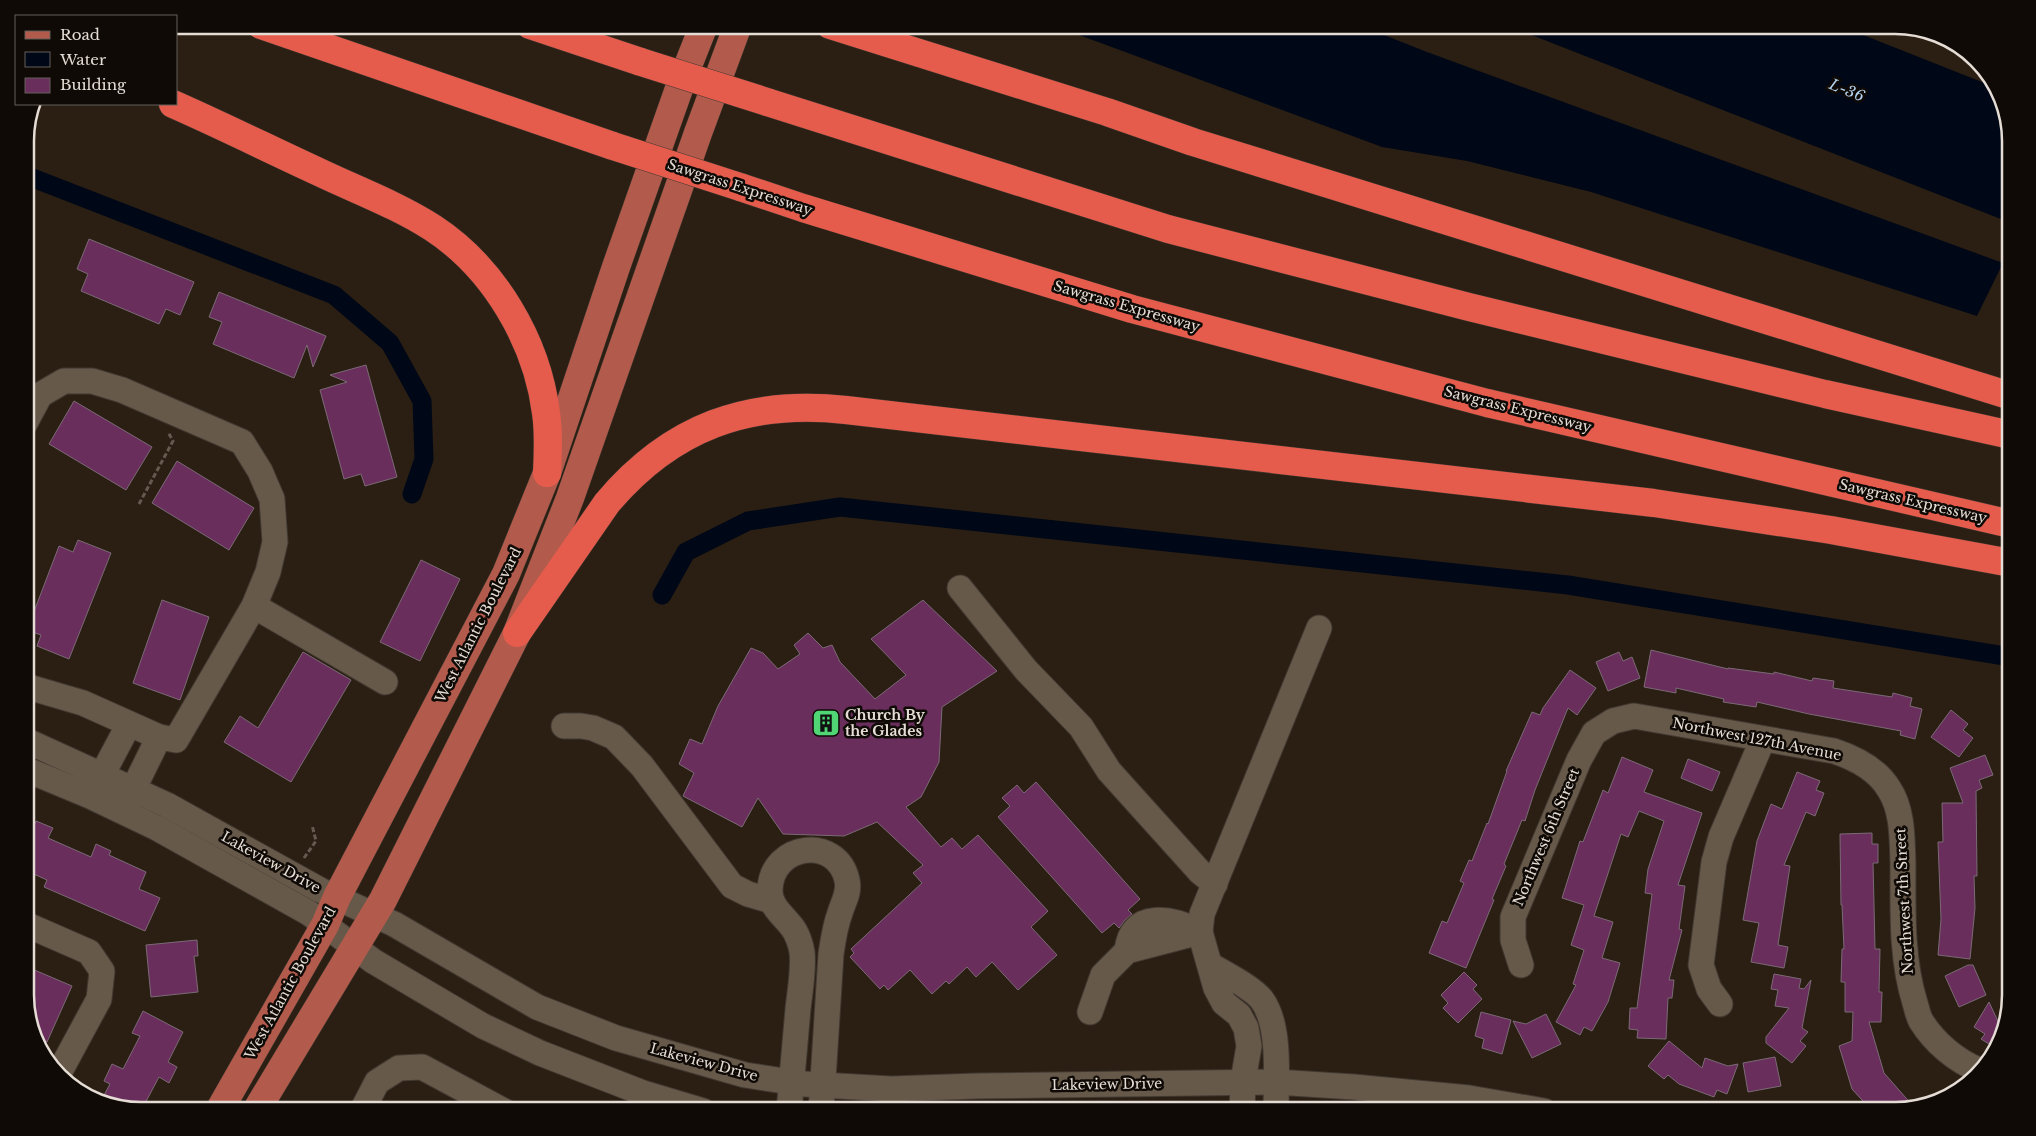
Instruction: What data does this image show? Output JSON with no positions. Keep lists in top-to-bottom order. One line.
{"streets":{"highway":["Sawgrass Expressway"],"main road":["West Atlantic Boulevard"],"street":["Northwest 127th Avenue","Northwest 6th Street","Lakeview Drive","Northwest 7th Street"]},"crossings":[["West Atlantic Boulevard","Lakeview Drive"],["Northwest 127th Avenue","Northwest 6th Street"],["Northwest 127th Avenue","Northwest 7th Street"]],"water":["L-36"],"places":{"building":["Church By the Glades"]},"legend":["Road","Water","Building"]}
